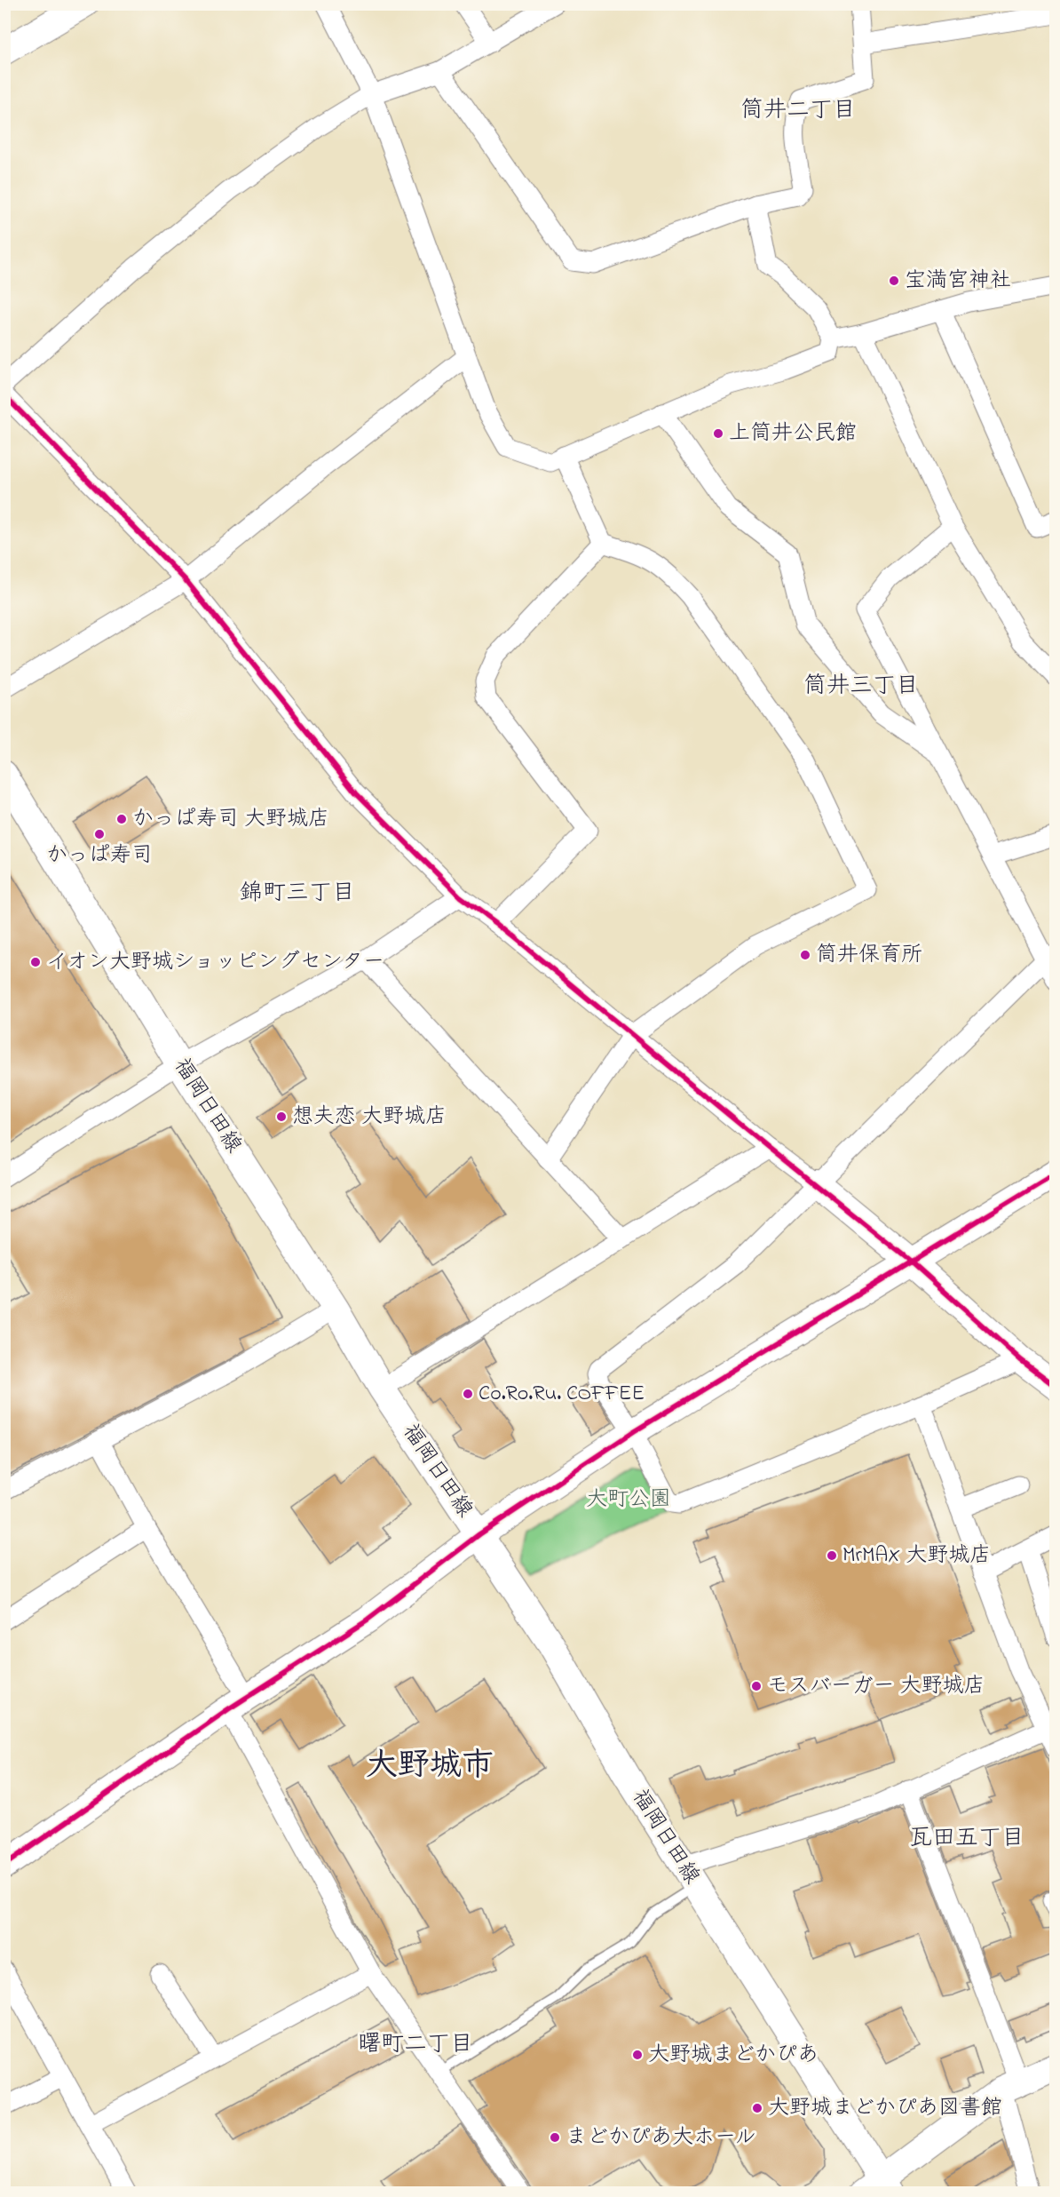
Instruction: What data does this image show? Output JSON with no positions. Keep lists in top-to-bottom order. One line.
{"streets":{"street":["福岡日田線"]},"districts":["筒井二丁目","筒井三丁目","錦町三丁目","大野城市","瓦田五丁目","曙町二丁目"],"parks":["大町公園"],"places":["宝満宮神社","上筒井公民館","かっぱ寿司 大野城店","かっぱ寿司","筒井保育所","イオン大野城ショッピングセンター","想夫恋 大野城店","Co.Ro.Ru. COFFEE","MrMAX 大野城店","モスバーガー 大野城店","大野城まどかぴあ","大野城まどかぴあ図書館","まどかぴあ大ホール"]}
